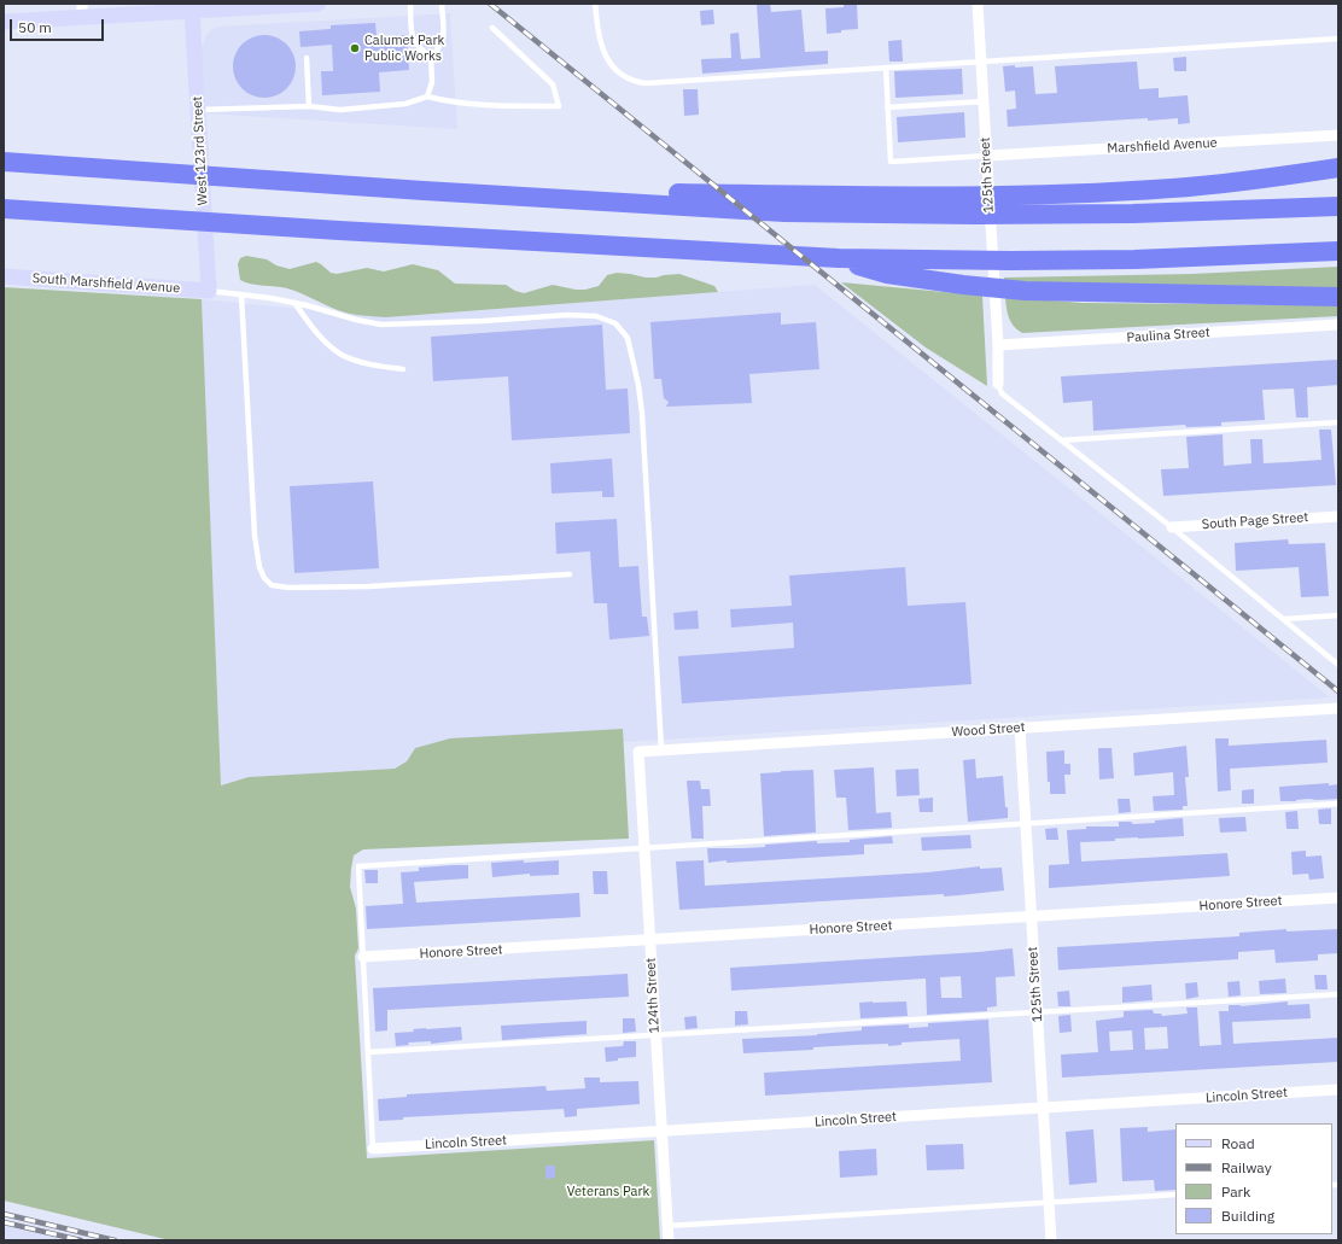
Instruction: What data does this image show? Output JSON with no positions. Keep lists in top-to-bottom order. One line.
{"streets":{"main road":["West 123rd Street","South Marshfield Avenue"],"street":["Marshfield Avenue","125th Street","Paulina Street","South Page Street","Wood Street","Honore Street","124th Street","Lincoln Street"]},"crossings":[["Marshfield Avenue","125th Street"],["West 123rd Street","South Marshfield Avenue"],["125th Street","Paulina Street"],["125th Street","Wood Street"],["125th Street","Honore Street"],["125th Street","Lincoln Street"],["Wood Street","124th Street"],["Honore Street","124th Street"],["124th Street","Lincoln Street"]],"parks":["Veterans Park"],"places":["Calumet Park Public Works"],"legend":["Road","Railway","Park","Building"],"scale_bar":"50 m"}
